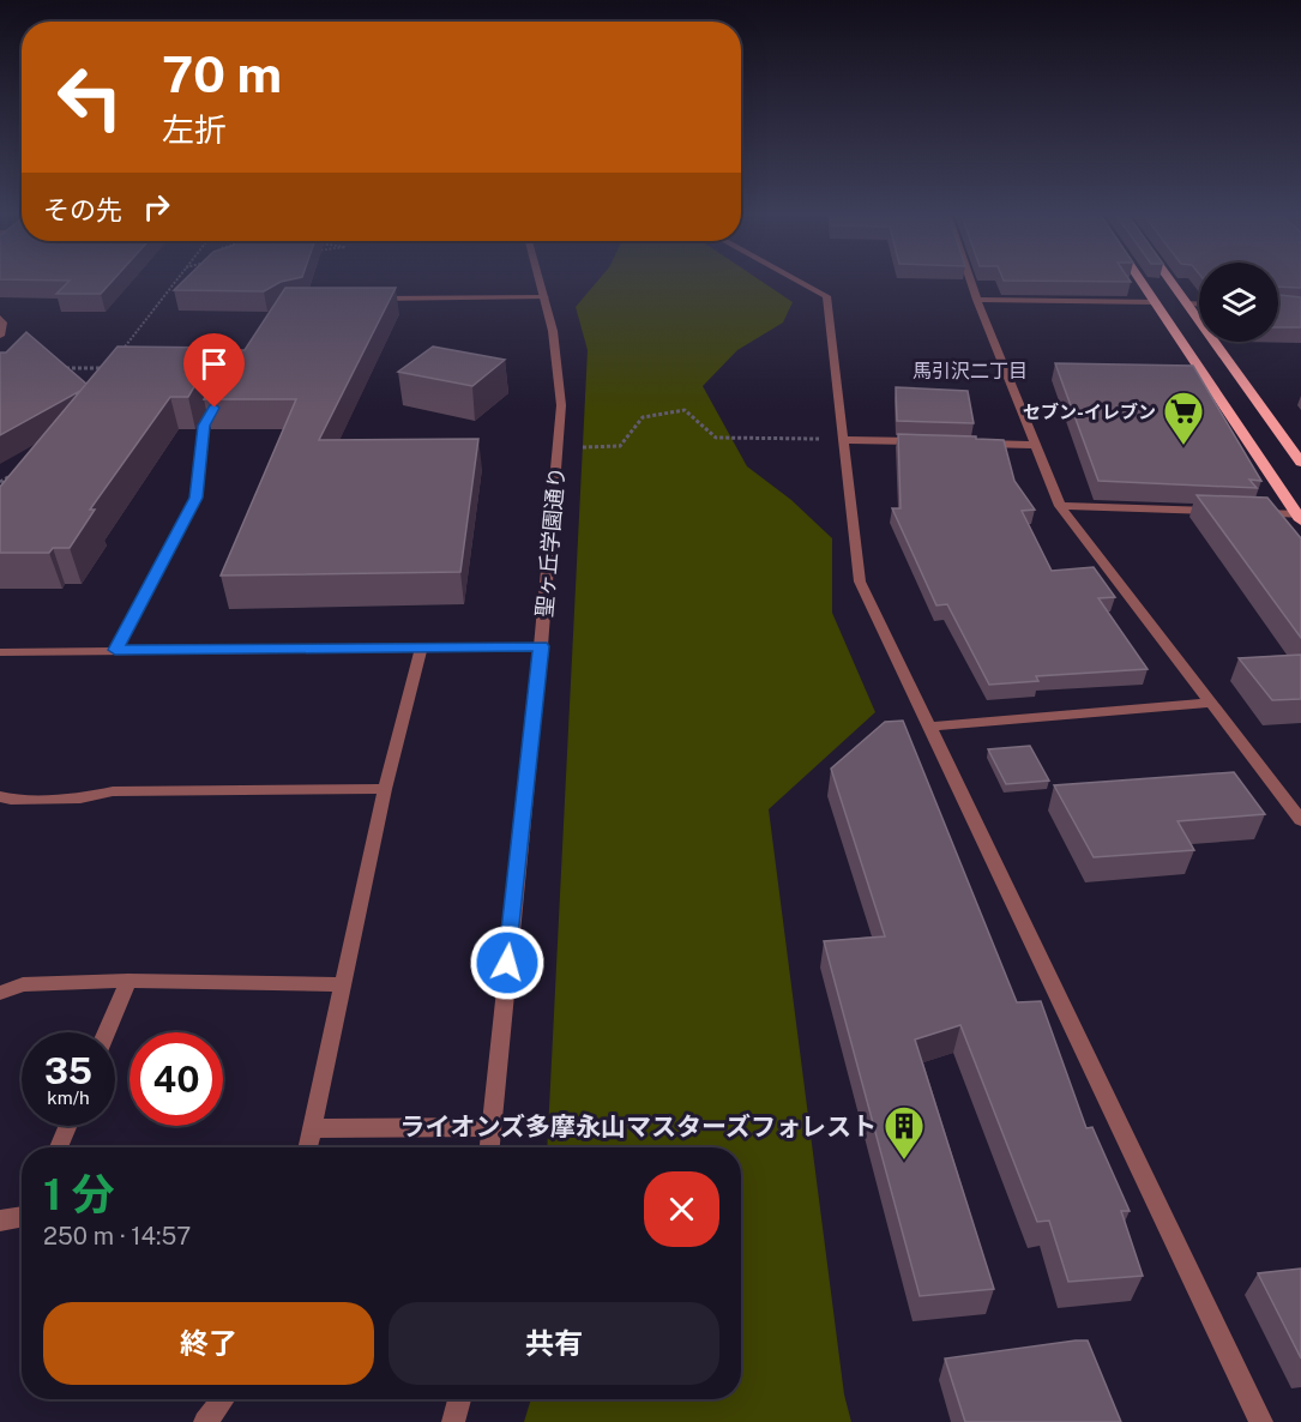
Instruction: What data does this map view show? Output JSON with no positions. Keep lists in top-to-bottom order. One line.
{"streets":{"street":["聖ヶ丘学園通り"]},"districts":["馬引沢二丁目"],"places":{"supermarket":["セブン-イレブン"],"building":["ライオンズ多摩永山マスターズフォレスト"]},"page":{"turn":["70 m","左折"],"then":"その先","speed":"35 km/h","limit":"40","heading":["1 分","250 m · 14:57"],"buttons":["終了","共有"]}}
